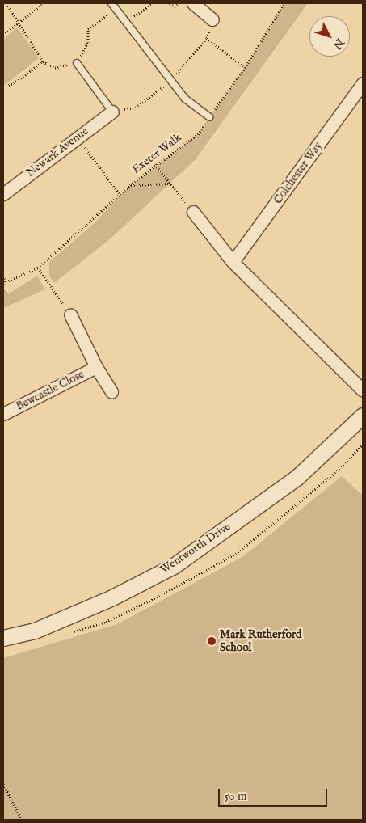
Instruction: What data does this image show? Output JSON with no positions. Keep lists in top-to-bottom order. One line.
{"streets":{"street":["Newark Avenue","Colchester Way","Bewcastle Close","Wentworth Drive"],"path":["Exeter Walk"]},"places":["Mark Rutherford School"],"scale_bar":"50 m","north":"bottom right"}
